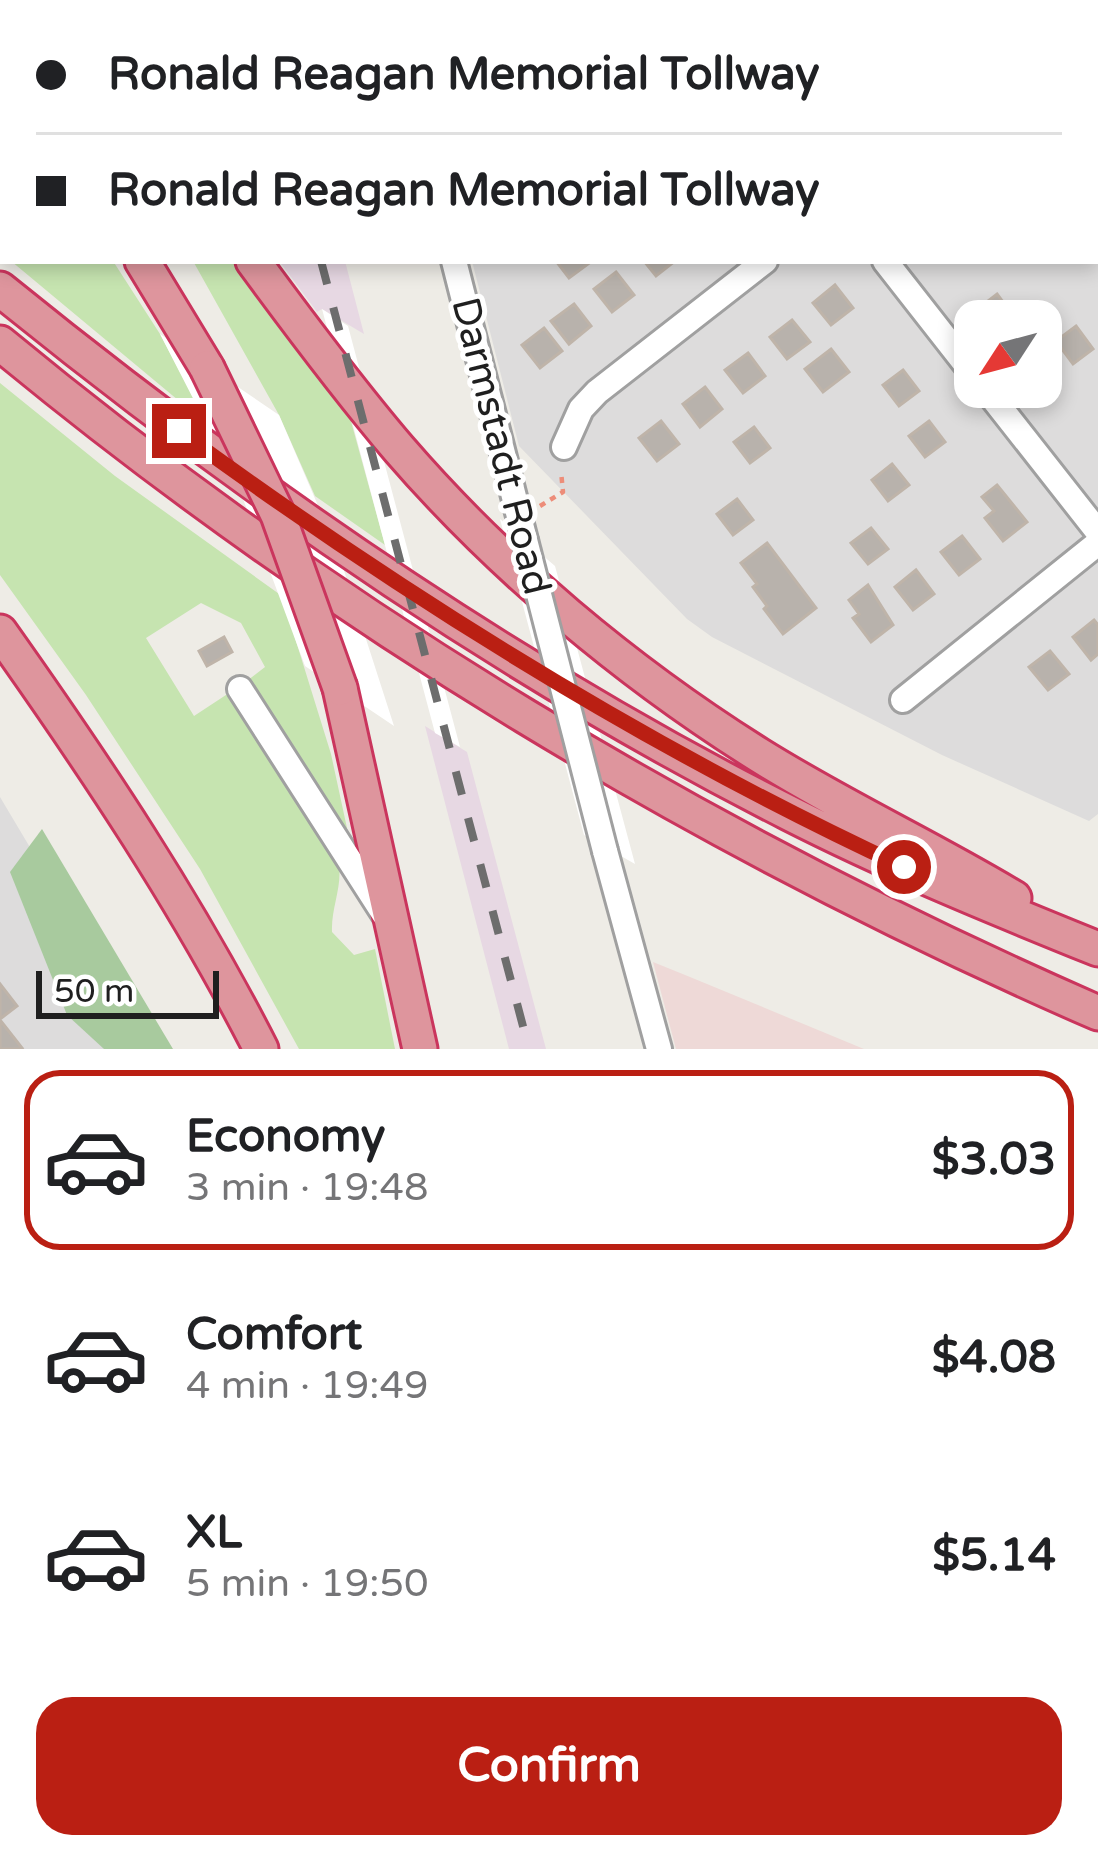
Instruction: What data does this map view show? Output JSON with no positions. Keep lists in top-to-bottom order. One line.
{"streets":{"street":["Darmstadt Road"]},"scale_bar":"50 m","north":"bottom left","page":{"banner":["Ronald Reagan Memorial Tollway","Ronald Reagan Memorial Tollway"],"scale":"50 m","list":[{"name":"Economy","note":"3 min · 19:48","value":"$3.03"},{"name":"Comfort","note":"4 min · 19:49","value":"$4.08"},{"name":"XL","note":"5 min · 19:50","value":"$5.14"}],"buttons":"Confirm"}}
